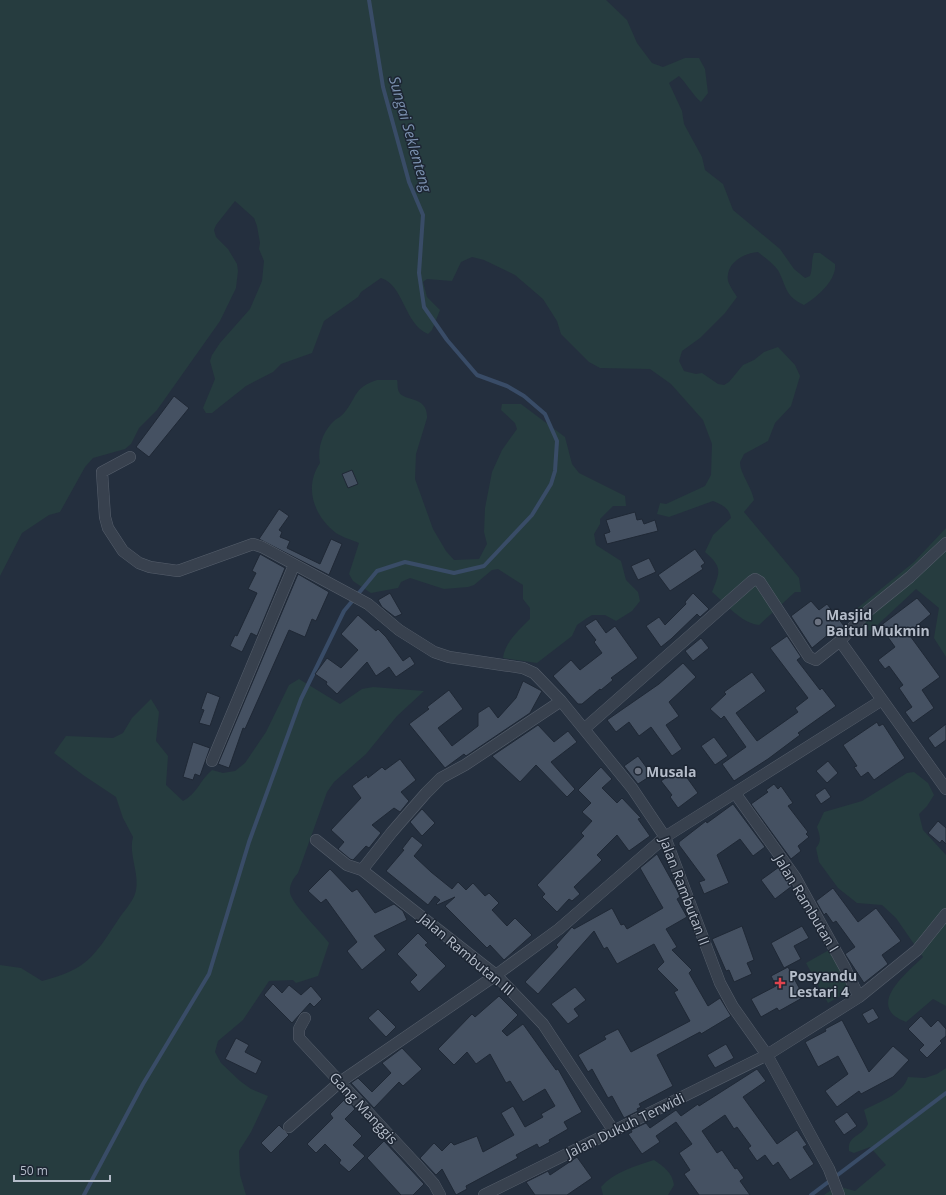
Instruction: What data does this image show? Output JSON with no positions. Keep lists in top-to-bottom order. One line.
{"streets":{"street":["Jalan Rambutan II","Jalan Rambutan I","Jalan Rambutan III","Gang Manggis","Jalan Dukuh Terwidi"]},"crossings":[["Jalan Rambutan II","Jalan Dukuh Terwidi"],["Jalan Rambutan I","Jalan Dukuh Terwidi"],["Jalan Rambutan III","Jalan Dukuh Terwidi"]],"water":["Sungai Seklenteng"],"places":{"other":["Masjid Baitul Mukmin","Musala"],"health":["Posyandu Lestari 4"]},"scale_bar":"50 m"}
